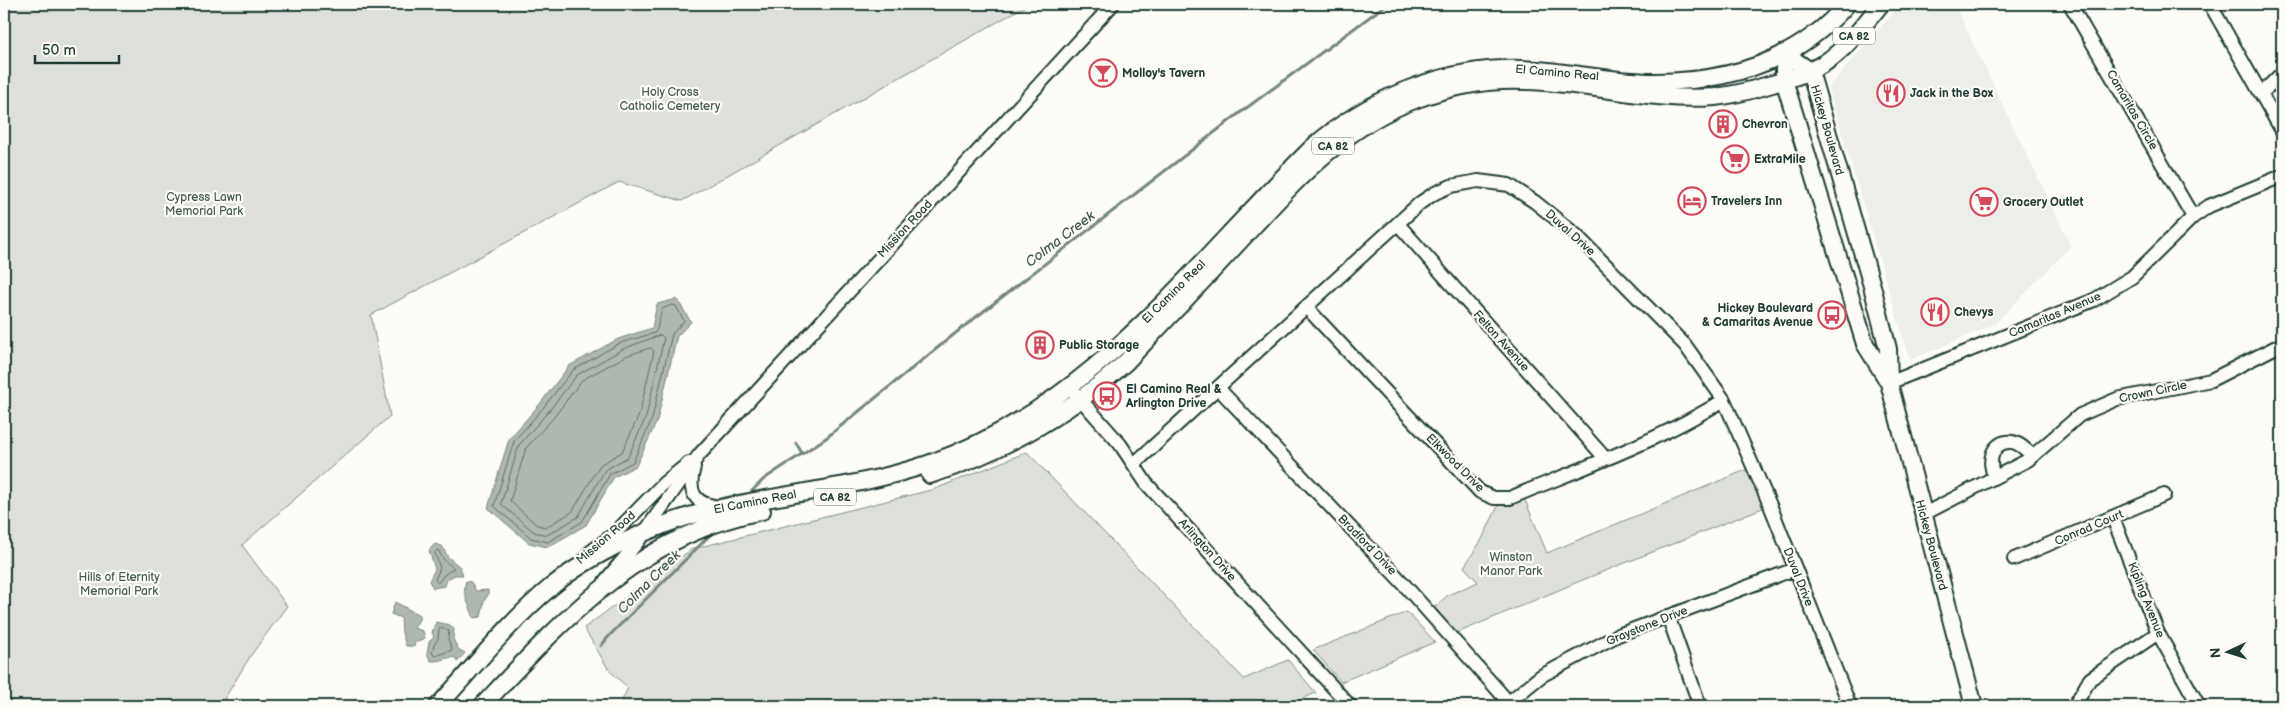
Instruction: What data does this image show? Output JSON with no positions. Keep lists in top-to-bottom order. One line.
{"streets":{"main road":["CA 82","El Camino Real","Hickey Boulevard"],"street":["Camaritas Circle","Mission Road","Duval Drive","Camaritas Avenue","Felton Avenue","Crown Circle","Elkwood Drive","Conrad Court","Bradford Drive","Arlington Drive","Kipling Avenue","Graystone Drive"]},"crossings":[["El Camino Real","Hickey Boulevard"],["El Camino Real","Mission Road"],["El Camino Real","Arlington Drive"],["Camaritas Circle","Camaritas Avenue"],["Hickey Boulevard","Camaritas Avenue"],["Hickey Boulevard","Crown Circle"],["Duval Drive","Felton Avenue"],["Duval Drive","Elkwood Drive"],["Duval Drive","Bradford Drive"],["Duval Drive","Arlington Drive"],["Duval Drive","Graystone Drive"],["Felton Avenue","Elkwood Drive"],["Conrad Court","Kipling Avenue"],["Bradford Drive","Graystone Drive"]],"water":["Colma Creek"],"parks":["Holy Cross Catholic Cemetery","Cypress Lawn Memorial Park","Winston Manor Park","Hills of Eternity Memorial Park"],"places":{"bar":["Molloy's Tavern"],"restaurant":["Jack in the Box","Chevys"],"building":["Chevron","Public Storage"],"supermarket":["ExtraMile","Grocery Outlet"],"hotel":["Travelers Inn"],"bus stop":["Hickey Boulevard & Camaritas Avenue","El Camino Real & Arlington Drive"]},"scale_bar":"50 m","north":"left"}
